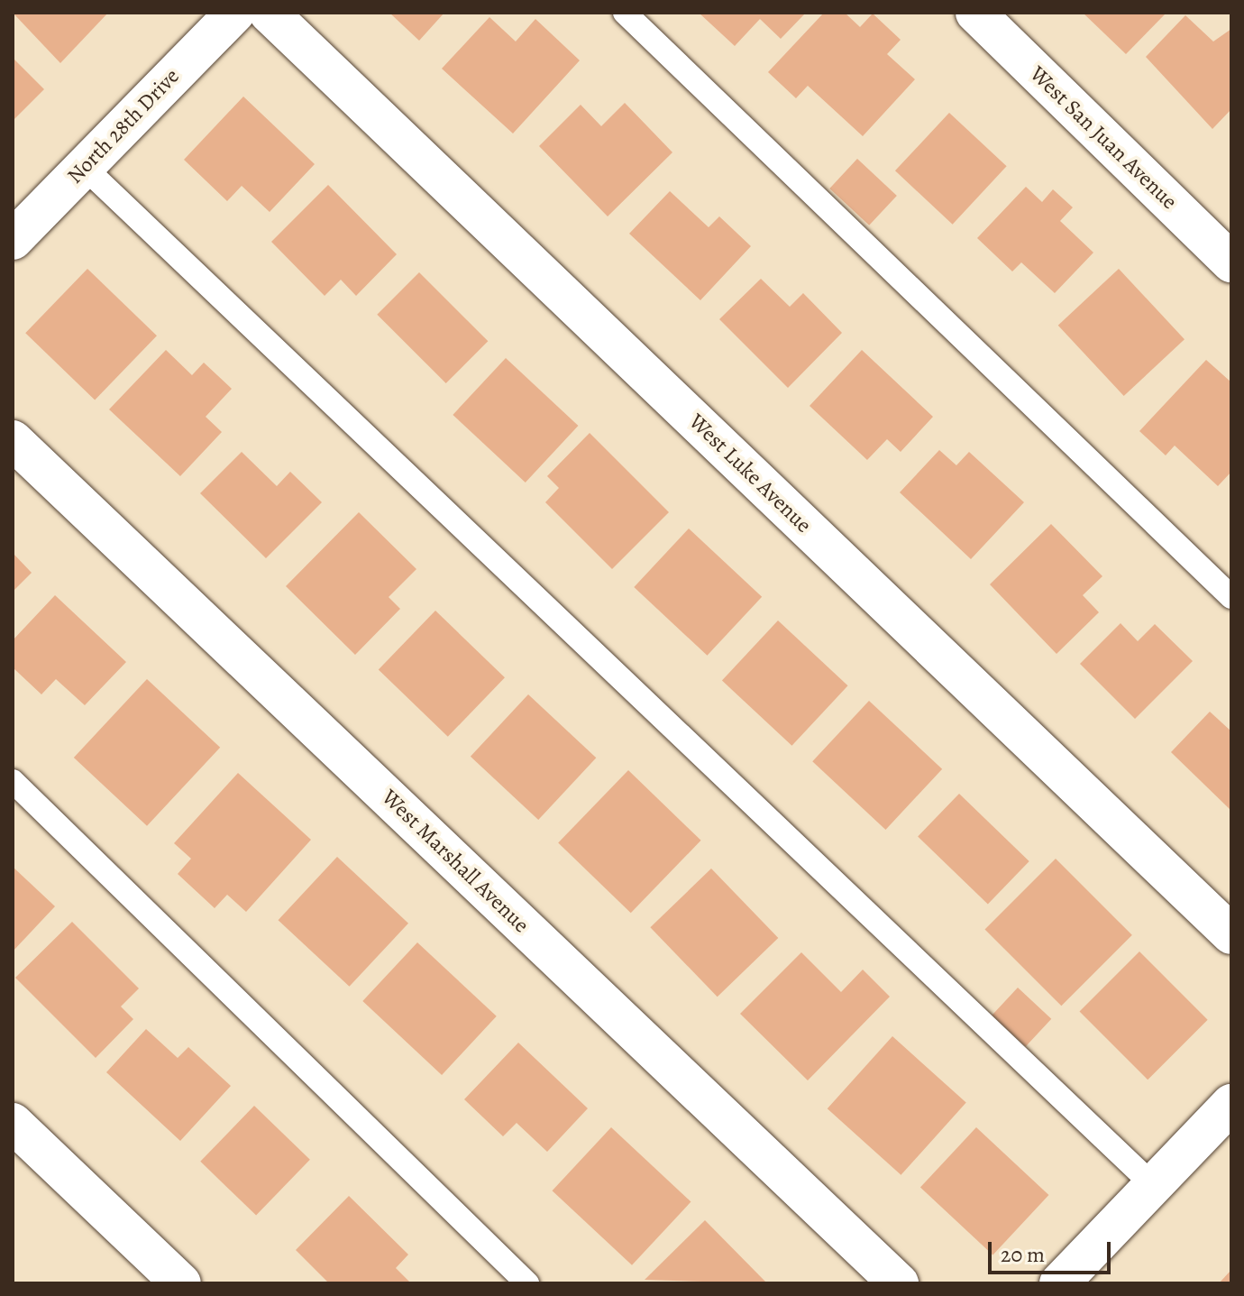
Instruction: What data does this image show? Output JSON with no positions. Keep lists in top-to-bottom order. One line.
{"streets":{"street":["North 28th Drive","West San Juan Avenue","West Luke Avenue","West Marshall Avenue"]},"scale_bar":"20 m"}
